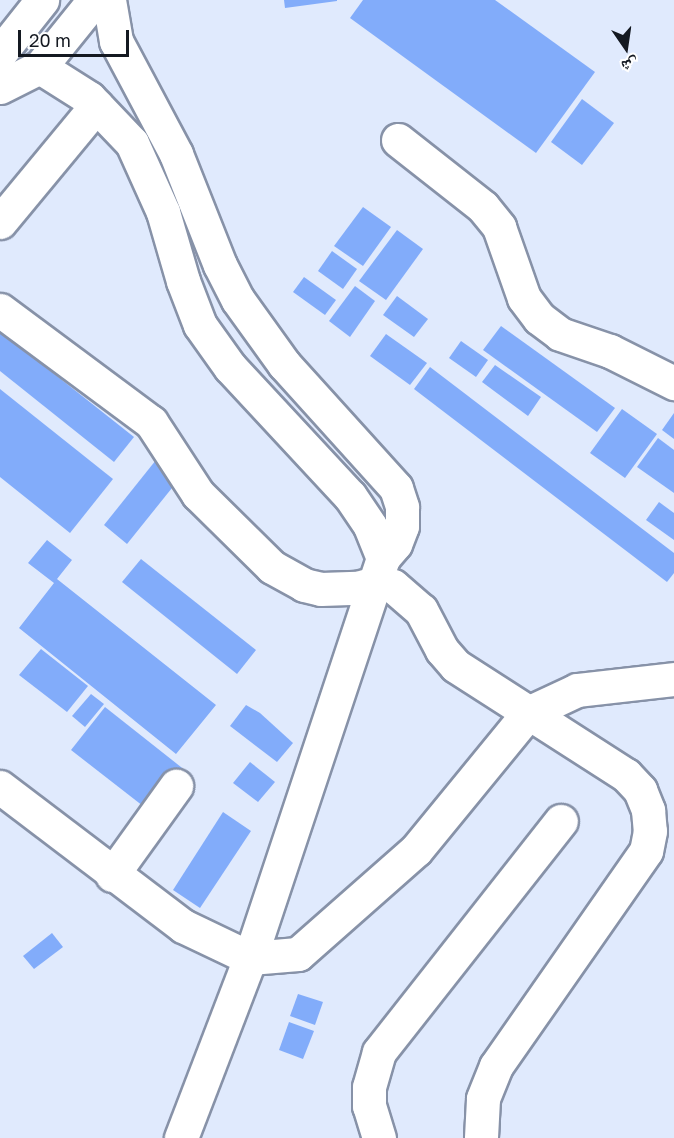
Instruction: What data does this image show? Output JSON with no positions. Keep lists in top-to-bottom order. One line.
{"scale_bar":"20 m","north":"bottom"}
